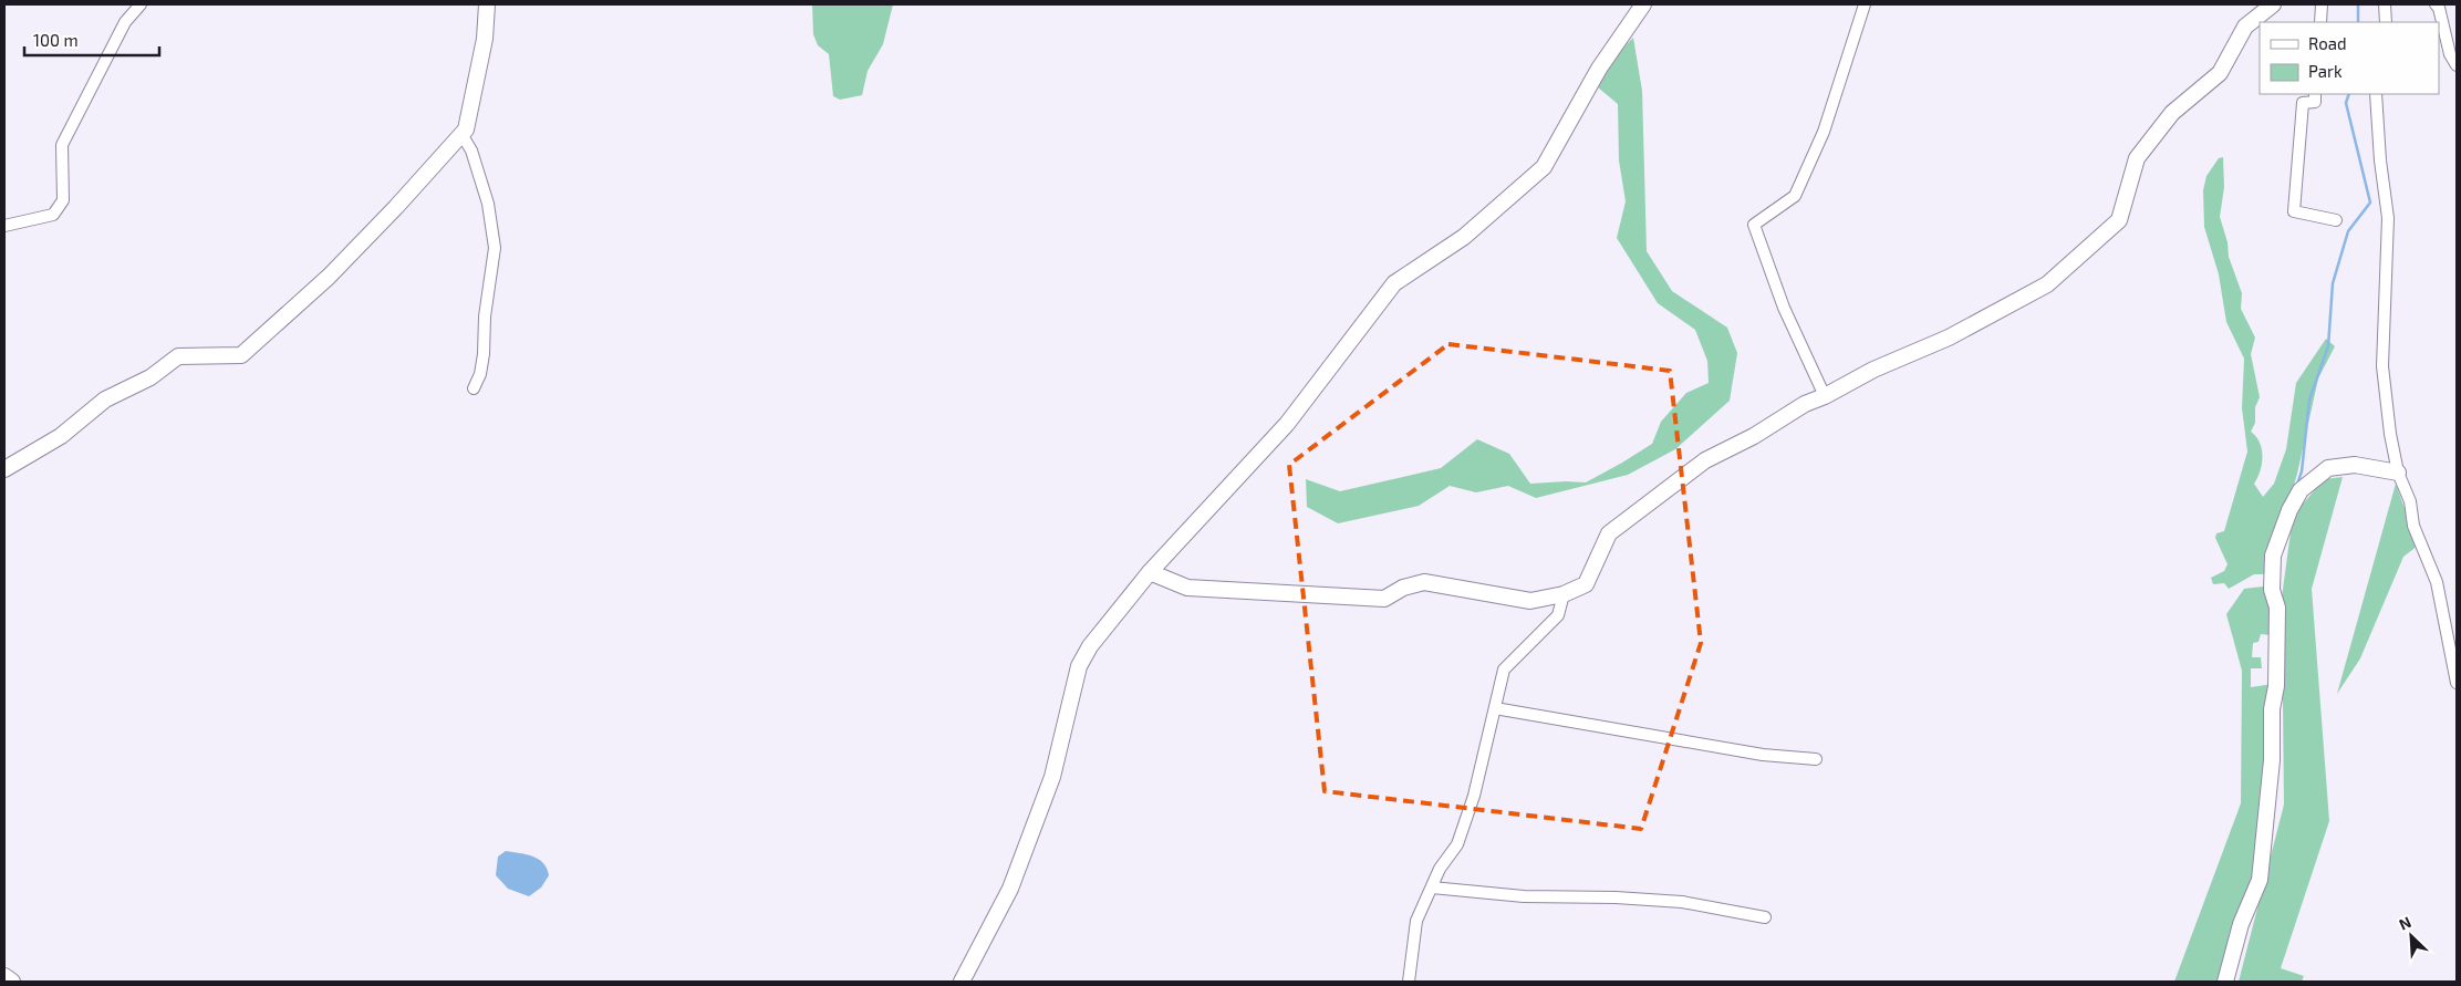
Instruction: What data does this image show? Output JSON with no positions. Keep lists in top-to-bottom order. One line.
{"legend":["Road","Park"],"scale_bar":"100 m","north":"top left"}
